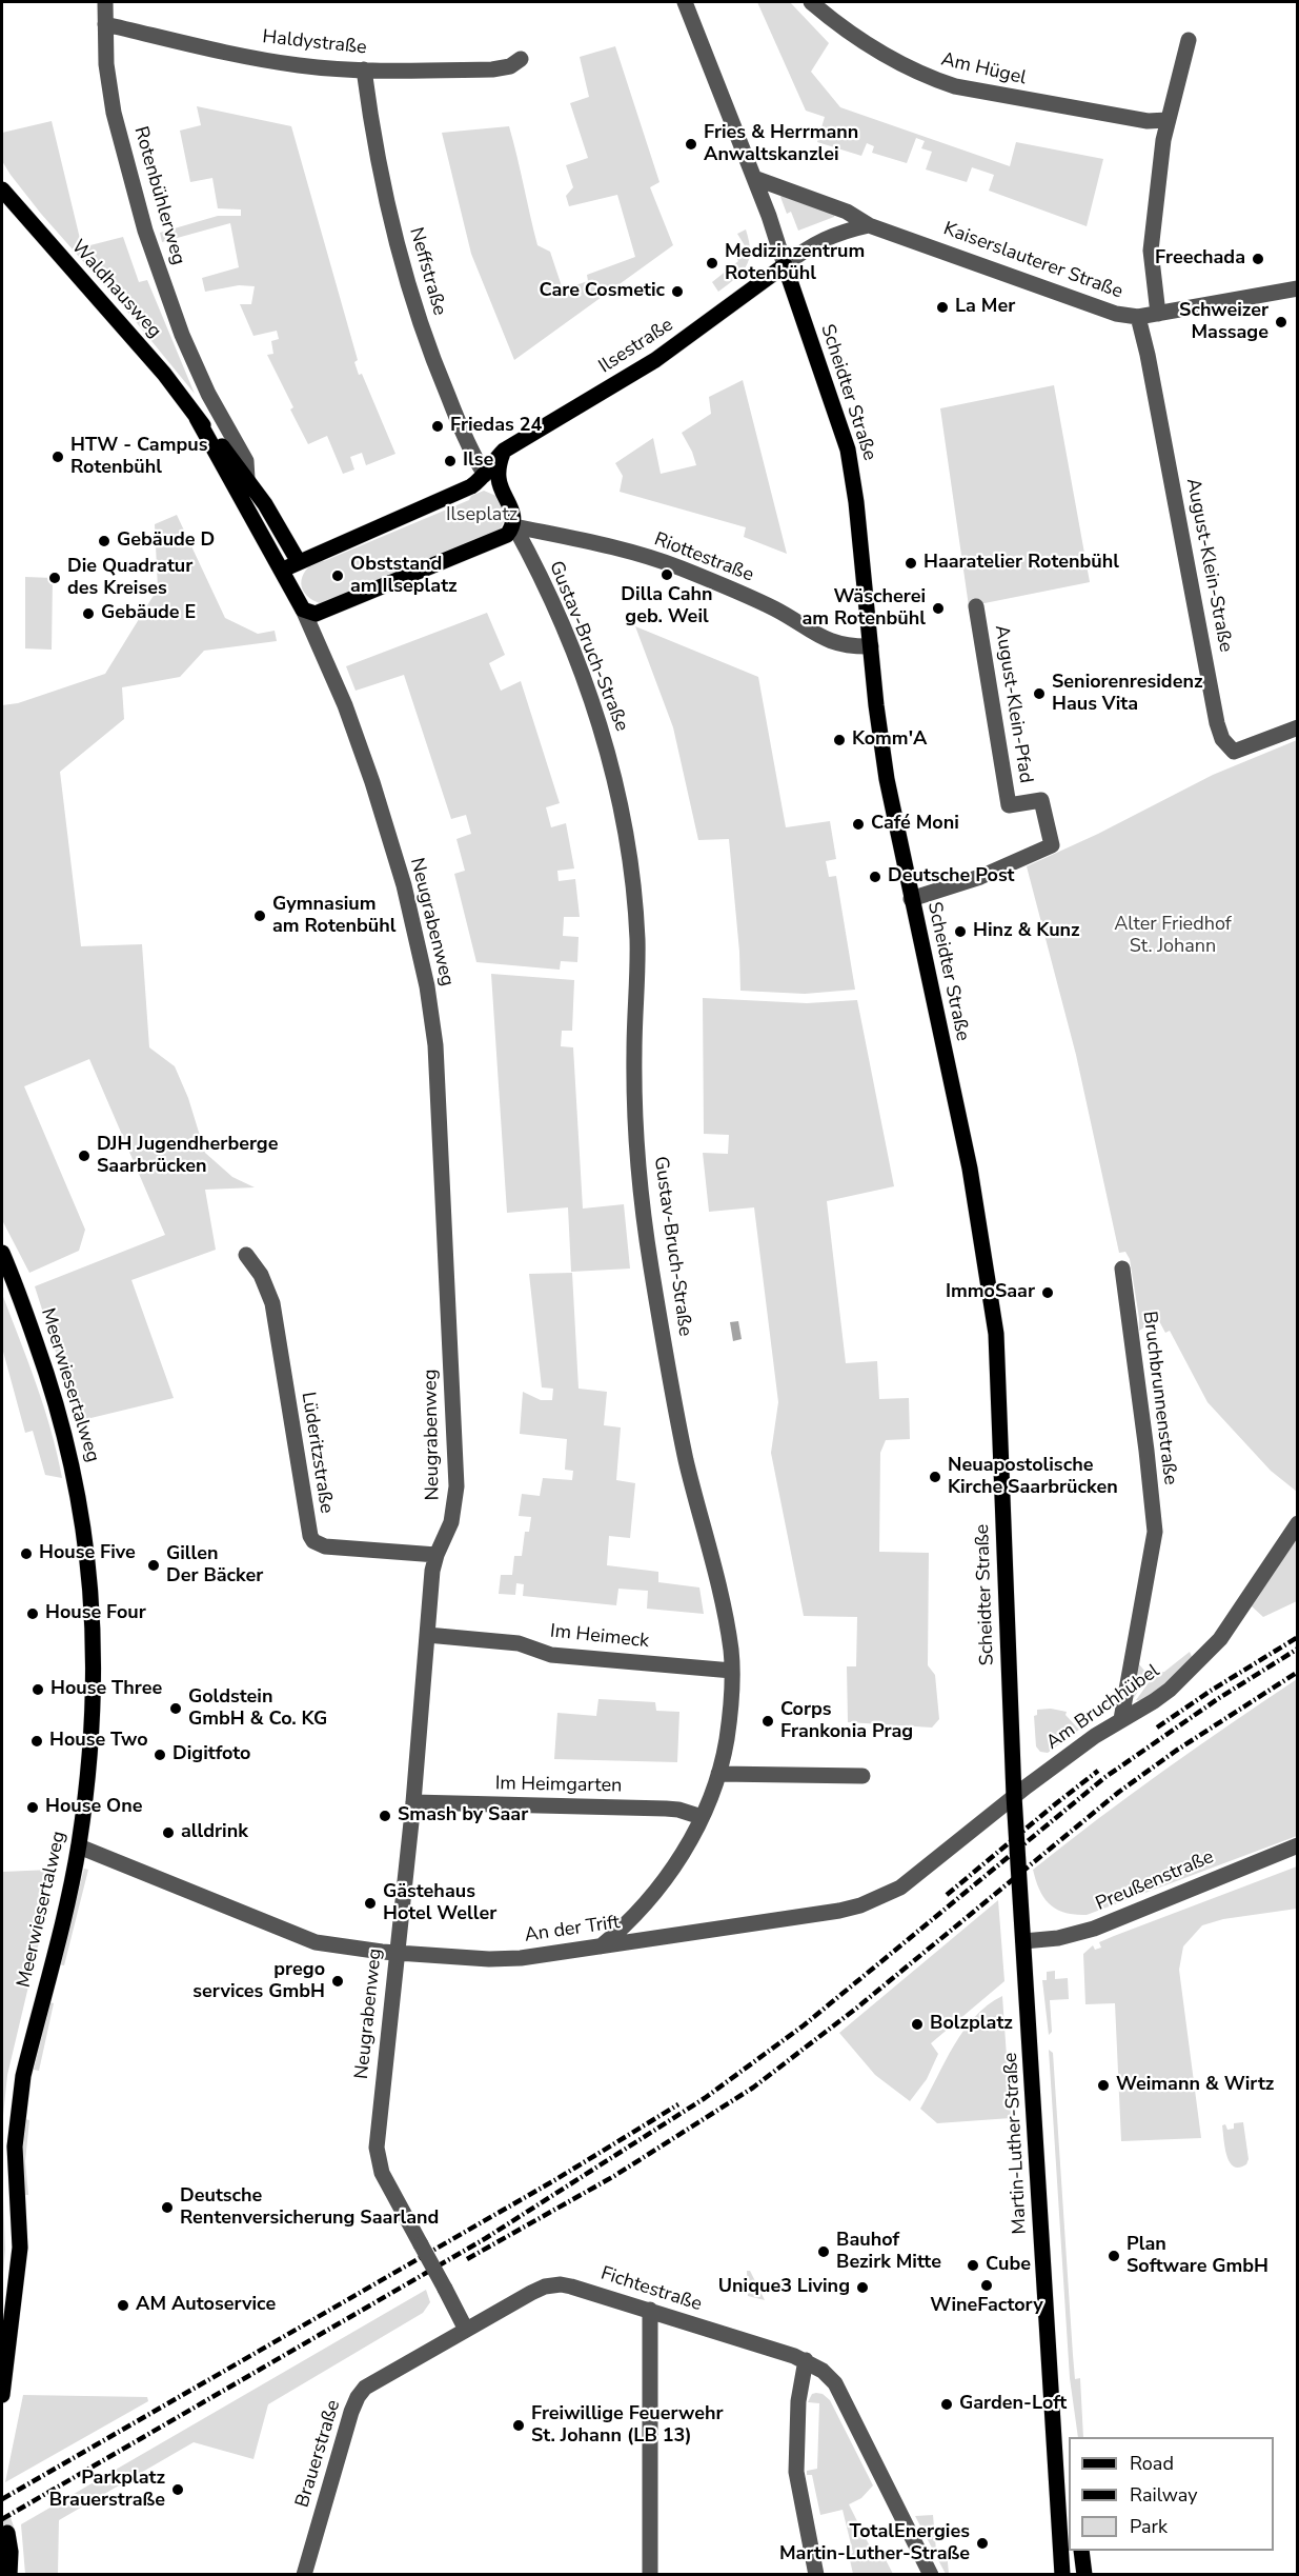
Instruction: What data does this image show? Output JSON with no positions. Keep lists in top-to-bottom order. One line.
{"streets":{"main road":["Waldhausweg","Ilsestraße","Scheidter Straße","Meerwiesertalweg","Martin-Luther-Straße"],"street":["Haldystraße","Am Hügel","Rotenbühlerweg","Kaiserslauterer Straße","Neffstraße","Riottestraße","August-Klein-Straße","Gustav-Bruch-Straße","August-Klein-Pfad","Neugrabenweg","Bruchbrunnenstraße","Lüderitzstraße","Im Heimeck","Am Bruchhübel","Im Heimgarten","Preußenstraße","An der Trift","Fichtestraße","Brauerstraße"]},"crossings":[["Haldystraße","Rotenbühlerweg"],["Haldystraße","Neffstraße"],["Kaiserslauterer Straße","Scheidter Straße"],["Kaiserslauterer Straße","August-Klein-Straße"],["Neffstraße","Ilsestraße"],["Ilsestraße","Scheidter Straße"],["Scheidter Straße","Riottestraße"],["Scheidter Straße","August-Klein-Pfad"],["Scheidter Straße","Am Bruchhübel"],["Scheidter Straße","Preußenstraße"],["Scheidter Straße","An der Trift"],["Scheidter Straße","Martin-Luther-Straße"],["Riottestraße","Gustav-Bruch-Straße"],["Gustav-Bruch-Straße","Im Heimeck"],["Gustav-Bruch-Straße","Im Heimgarten"],["Gustav-Bruch-Straße","An der Trift"],["Neugrabenweg","Lüderitzstraße"],["Neugrabenweg","Im Heimeck"],["Neugrabenweg","Im Heimgarten"],["Neugrabenweg","An der Trift"],["Neugrabenweg","Fichtestraße"],["Neugrabenweg","Brauerstraße"],["Meerwiesertalweg","An der Trift"],["Bruchbrunnenstraße","Am Bruchhübel"],["Am Bruchhübel","An der Trift"],["Preußenstraße","Martin-Luther-Straße"],["Fichtestraße","Brauerstraße"]],"parks":["Ilseplatz","Alter Friedhof St. Johann"],"places":["Fries & Herrmann Anwaltskanzlei","Freechada","Medizinzentrum Rotenbühl","Care Cosmetic","La Mer","Schweizer Massage","Friedas 24","HTW - Campus Rotenbühl","Ilse","Gebäude D","Haaratelier Rotenbühl","Dilla Cahn geb. Weil","Obststand am Ilseplatz","Die Quadratur des Kreises","Wäscherei am Rotenbühl","Gebäude E","Seniorenresidenz Haus Vita","Komm'A","Café Moni","Deutsche Post","Gymnasium am Rotenbühl","Hinz & Kunz","DJH Jugendherberge Saarbrücken","ImmoSaar","Neuapostolische Kirche Saarbrücken","House Five","Gillen Der Bäcker","House Four","House Three","Goldstein GmbH & Co. KG","Corps Frankonia Prag","House Two","Digitfoto","House One","Smash by Saar","alldrink","Gästehaus Hotel Weller","prego services GmbH","Bolzplatz","Weimann & Wirtz","Deutsche Rentenversicherung Saarland","Bauhof Bezirk Mitte","Plan Software GmbH","Cube","WineFactory","Unique3 Living","AM Autoservice","Garden-Loft","Freiwillige Feuerwehr St. Johann (LB 13)","Parkplatz Brauerstraße","TotalEnergies Martin-Luther-Straße"],"legend":["Road","Railway","Park"]}
